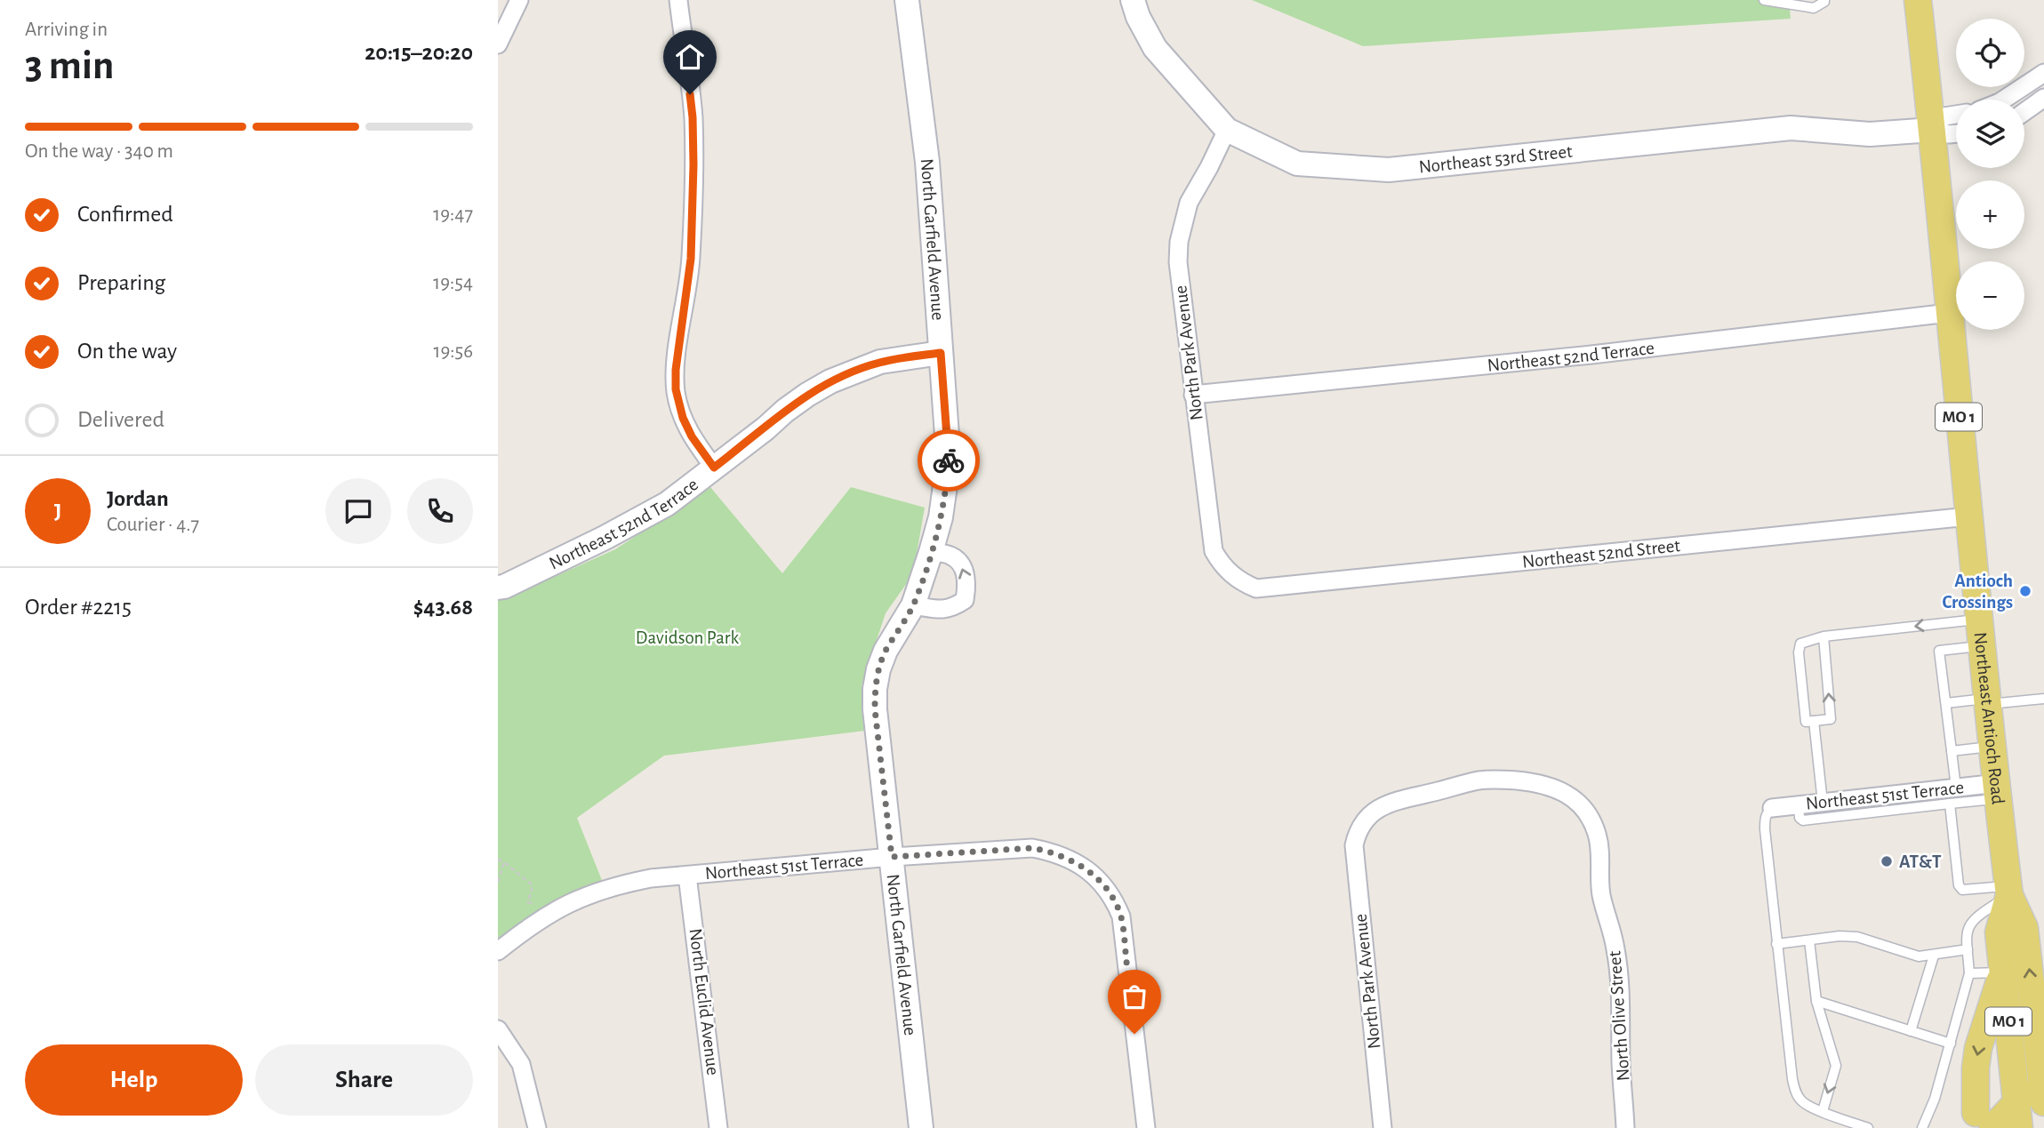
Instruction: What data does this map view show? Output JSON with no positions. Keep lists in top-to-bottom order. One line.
{"streets":{"main road":["MO 1","Northeast Antioch Road"],"street":["Northeast 53rd Street","North Garfield Avenue","North Park Avenue","Northeast 52nd Terrace","Northeast 52nd Street","Northeast 51st Terrace","North Euclid Avenue","North Olive Street"]},"crossings":[["Northeast 53rd Street","North Park Avenue"],["Northeast 53rd Street","MO 1"],["Northeast 53rd Street","Northeast Antioch Road"],["North Garfield Avenue","Northeast 52nd Terrace"],["North Garfield Avenue","Northeast 51st Terrace"],["North Park Avenue","Northeast 52nd Terrace"],["North Park Avenue","Northeast 52nd Street"],["North Park Avenue","North Olive Street"],["Northeast 52nd Terrace","Northeast Antioch Road"],["MO 1","Northeast Antioch Road"],["Northeast 52nd Street","Northeast Antioch Road"],["Northeast Antioch Road","Northeast 51st Terrace"],["Northeast 51st Terrace","North Euclid Avenue"]],"parks":["Davidson Park"],"places":["Antioch Crossings","AT&T"],"page":{"heading":["3 min","Arriving in","20:15–20:20"],"panel":["Jordan","Courier · 4.7","Order #2215","$43.68"],"map_buttons":["+","−"],"bar":"On the way · 340 m","list":[["Confirmed","19:47"],["Preparing","19:54"],["On the way","19:56"],"Delivered"],"round":"J","buttons":["Help","Share"]}}
